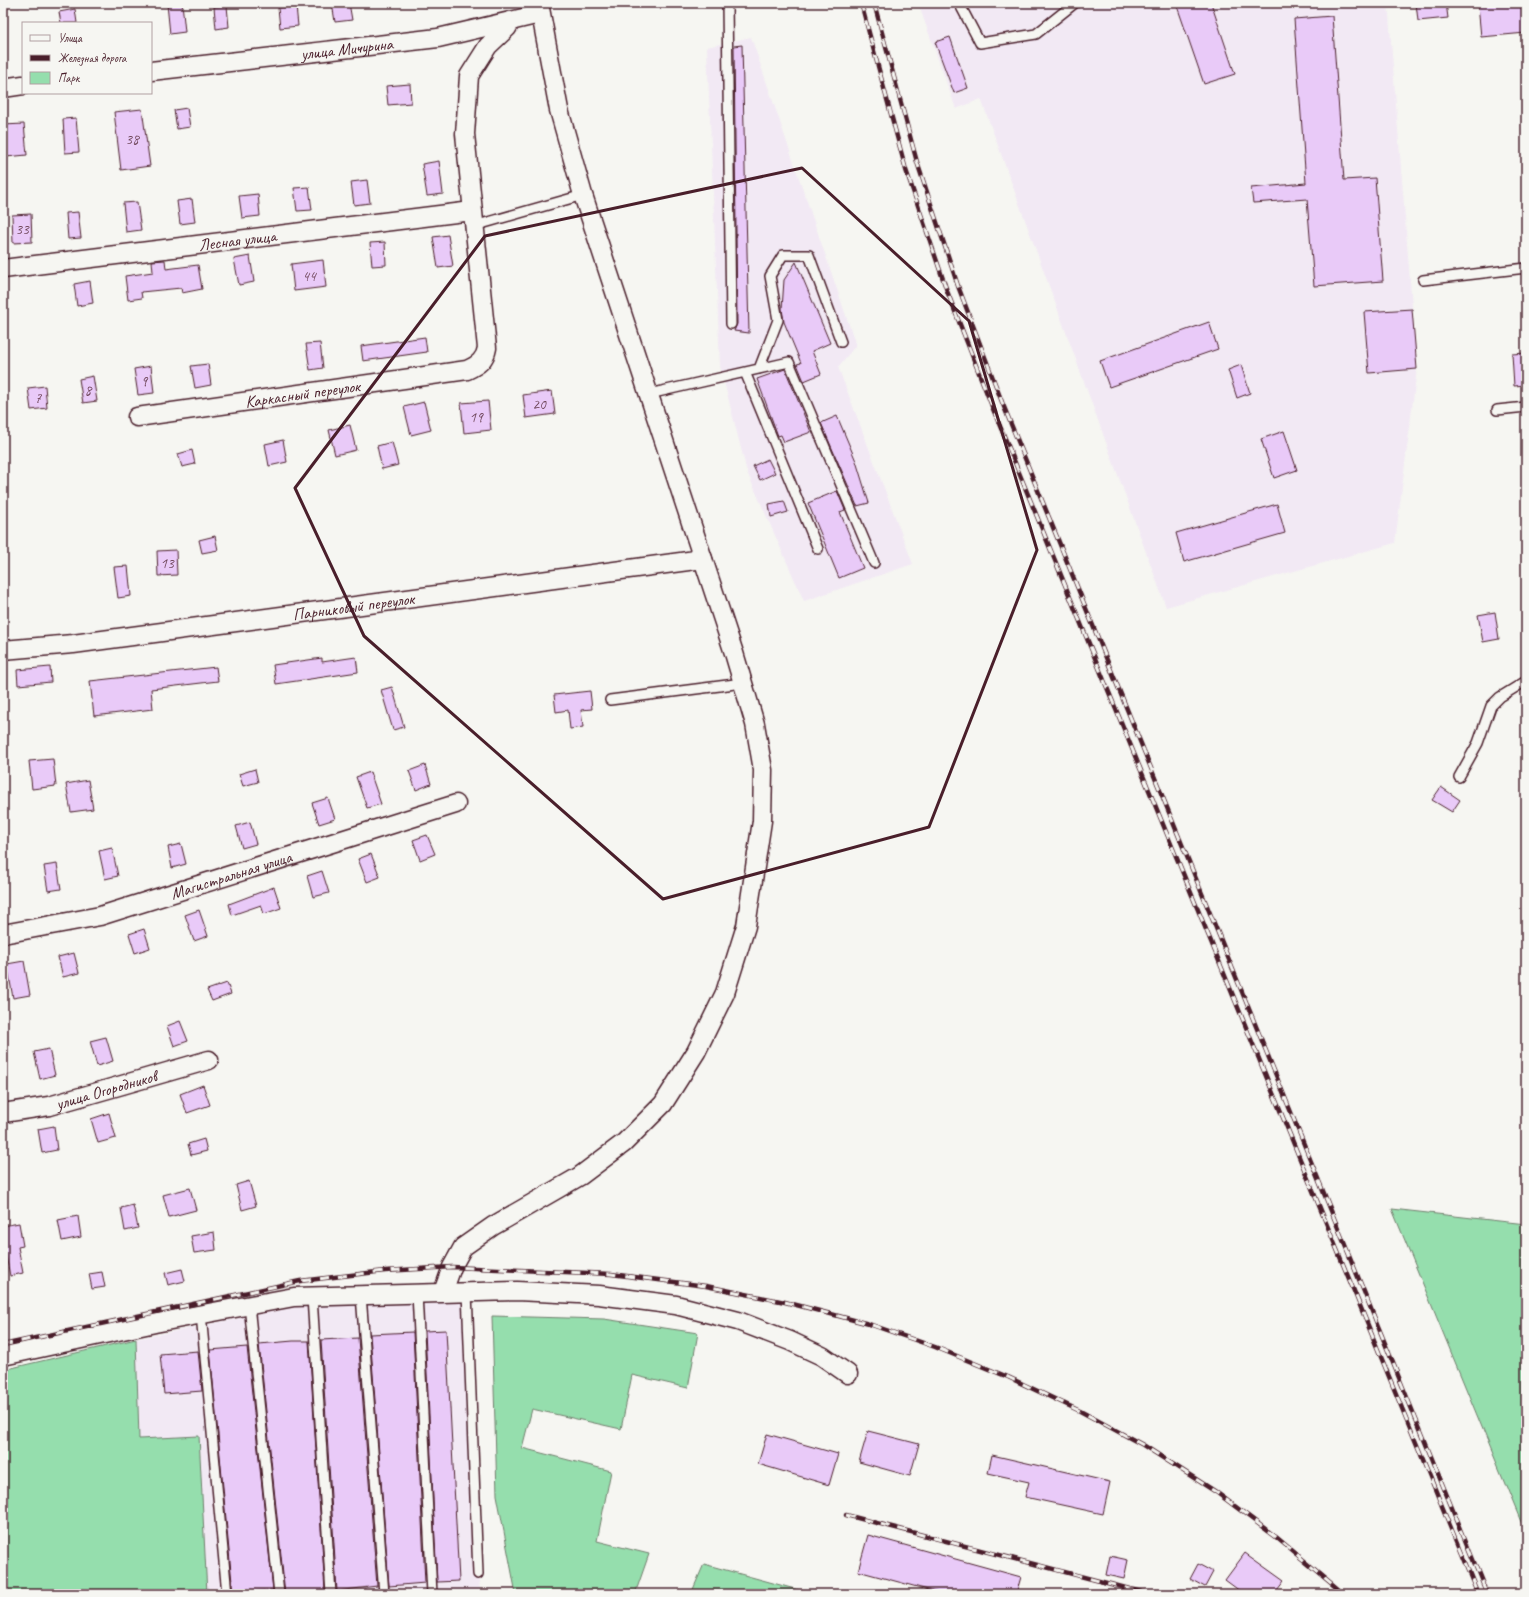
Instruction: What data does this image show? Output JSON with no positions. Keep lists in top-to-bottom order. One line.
{"streets":{"street":["улица Мичурина","Лесная улица","Каркасный переулок","Парниковый переулок","Магистральная улица","улица Огородников"]},"crossings":[["Лесная улица","Каркасный переулок"]],"house_numbers":["38","33","44","9","8","7","20","19","13"],"legend":["Улица","Железная дорога","Парк"]}
